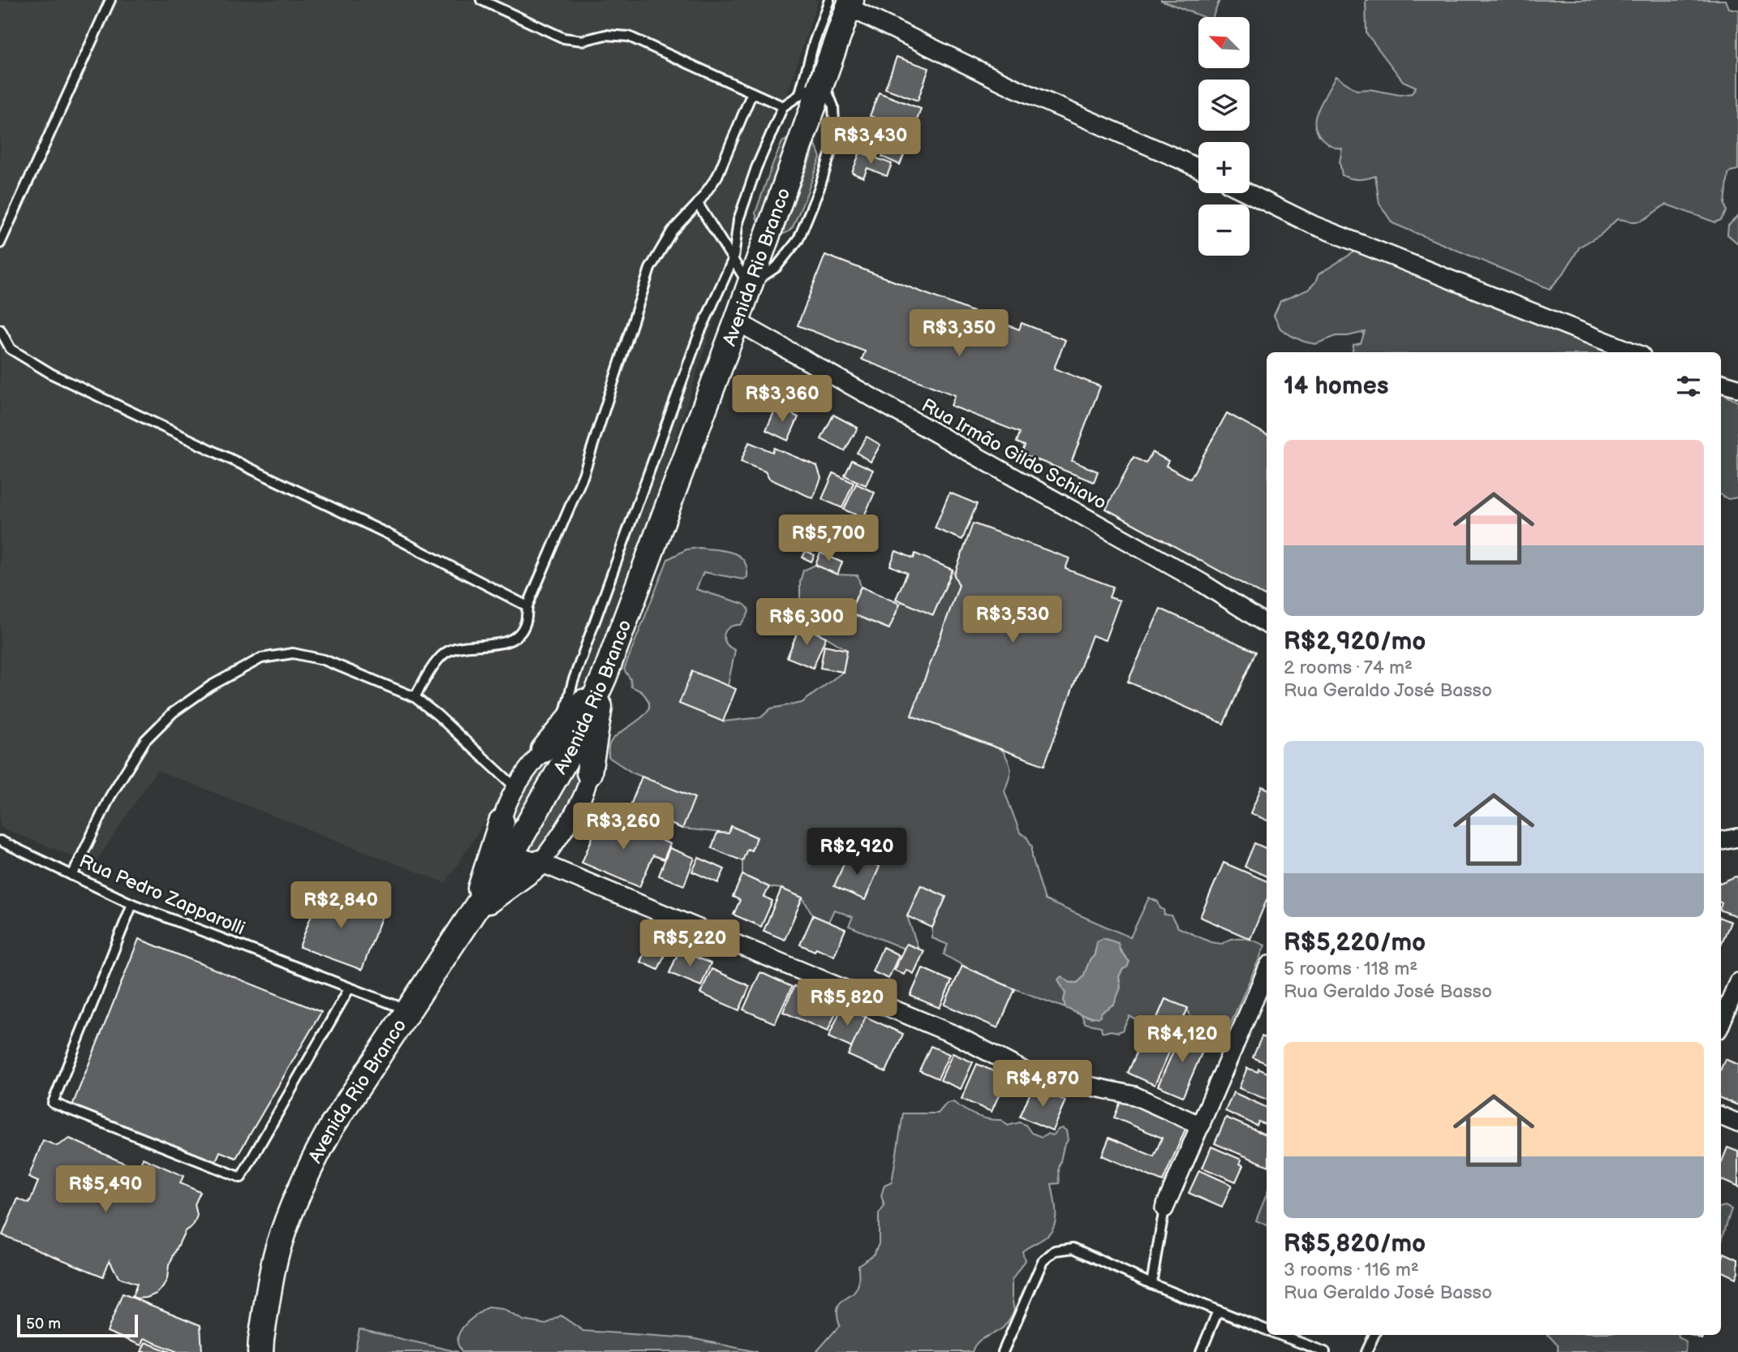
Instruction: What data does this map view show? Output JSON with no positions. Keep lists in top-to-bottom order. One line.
{"streets":{"main road":["Avenida Rio Branco"],"street":["Rua Irmão Gildo Schiavo"],"lane":["Rua Pedro Zapparolli"]},"crossings":[["Avenida Rio Branco","Rua Irmão Gildo Schiavo"],["Avenida Rio Branco","Rua Pedro Zapparolli"]],"scale_bar":"50 m","north":"top left","page":{"map_buttons":["+","−"],"price":["R$3,430","R$3,350","R$3,360","R$5,700","R$3,530","R$6,300","R$3,260","R$2,920","R$2,840","R$5,220","R$5,820","R$4,120","R$4,870","R$5,490"],"heading":"14 homes","list":[{"name":"R$2,920/mo","note":"2 rooms · 74 m² · Rua Geraldo José Basso"},{"name":"R$5,220/mo","note":"5 rooms · 118 m² · Rua Geraldo José Basso"},{"name":"R$5,820/mo","note":"3 rooms · 116 m² · Rua Geraldo José Basso"}],"scale":"50 m"}}
